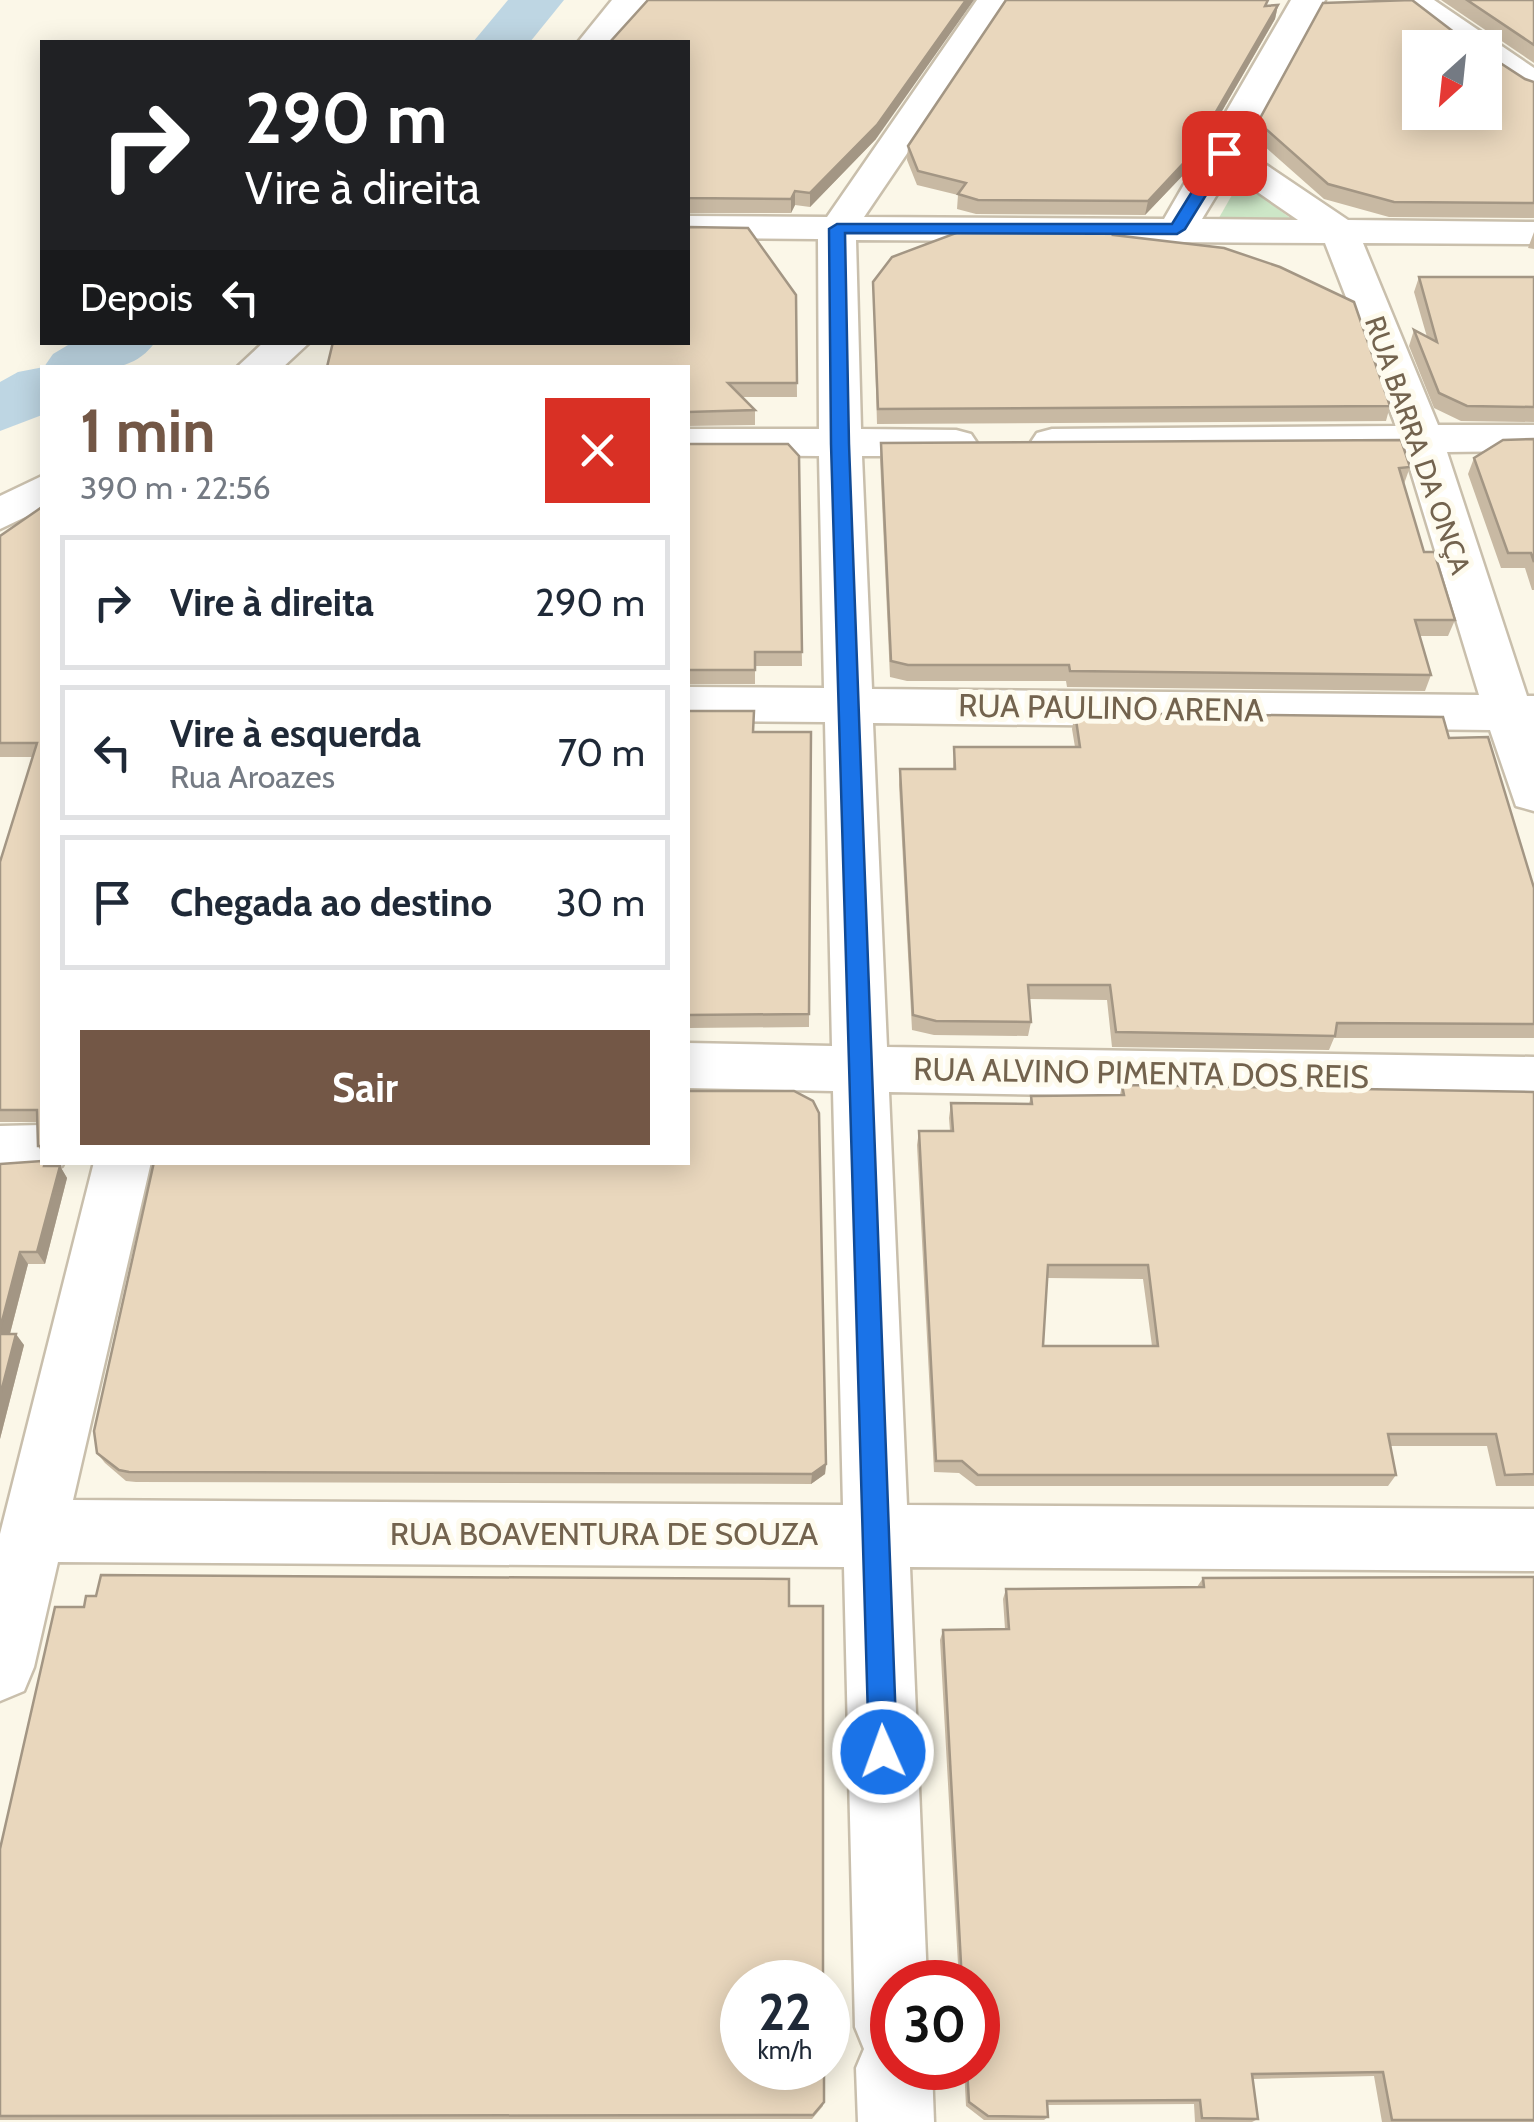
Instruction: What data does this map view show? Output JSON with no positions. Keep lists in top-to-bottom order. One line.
{"streets":{"street":["RUA BARRA DA ONÇA","RUA PAULINO ARENA","RUA ALVINO PIMENTA DOS REIS","RUA BOAVENTURA DE SOUZA"]},"crossings":[["RUA BARRA DA ONÇA","RUA PAULINO ARENA"]],"north":"bottom left","page":{"turn":["290 m","Vire à direita"],"then":"Depois","heading":["1 min","390 m · 22:56"],"list":[{"name":"Vire à direita","value":"290 m"},{"name":"Vire à esquerda","note":"Rua Aroazes","value":"70 m"},{"name":"Chegada ao destino","value":"30 m"}],"buttons":"Sair","speed":"22 km/h","limit":"30"}}
